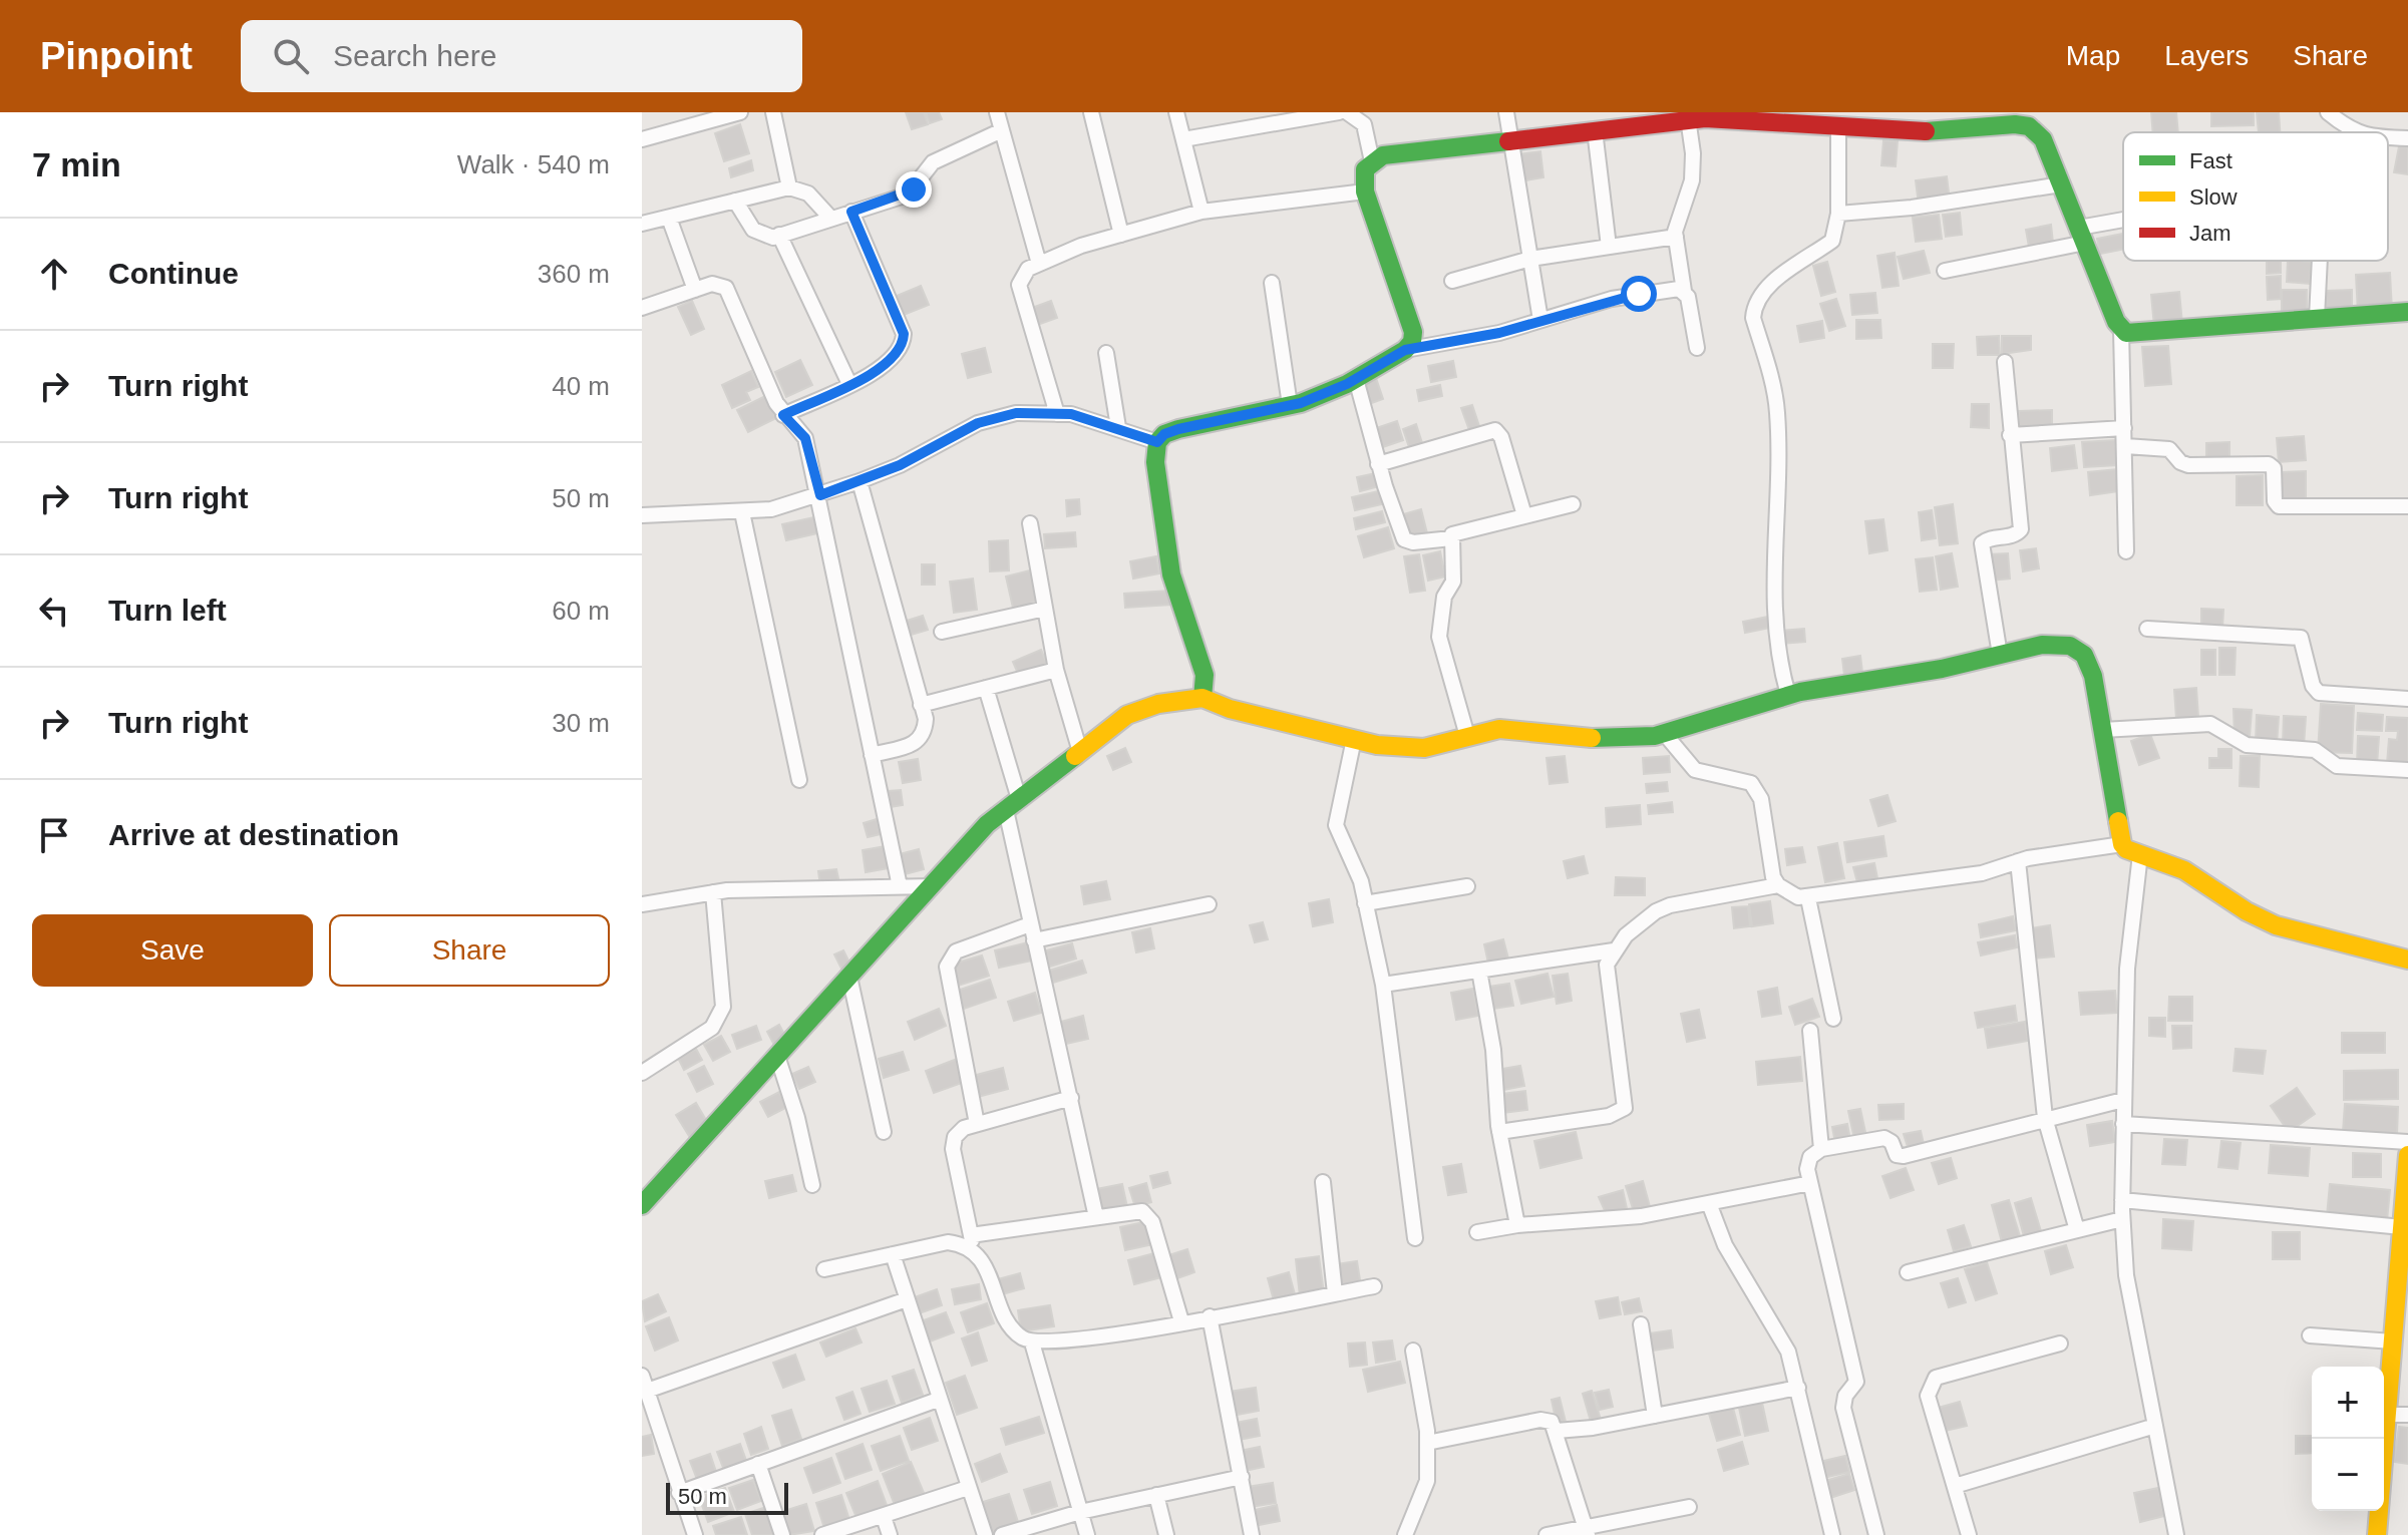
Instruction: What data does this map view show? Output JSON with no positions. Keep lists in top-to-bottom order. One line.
{"legend":["Fast","Slow","Jam"],"scale_bar":"50 m","page":{"header":"Pinpoint","search":"Search here","nav":["Map","Layers","Share"],"heading":["7 min","Walk · 540 m"],"list":[["Continue","360 m"],["Turn right","40 m"],["Turn right","50 m"],["Turn left","60 m"],["Turn right","30 m"],"Arrive at destination"],"buttons":["Save","Share"],"map_buttons":["+","−"],"scale":"50 m"}}
